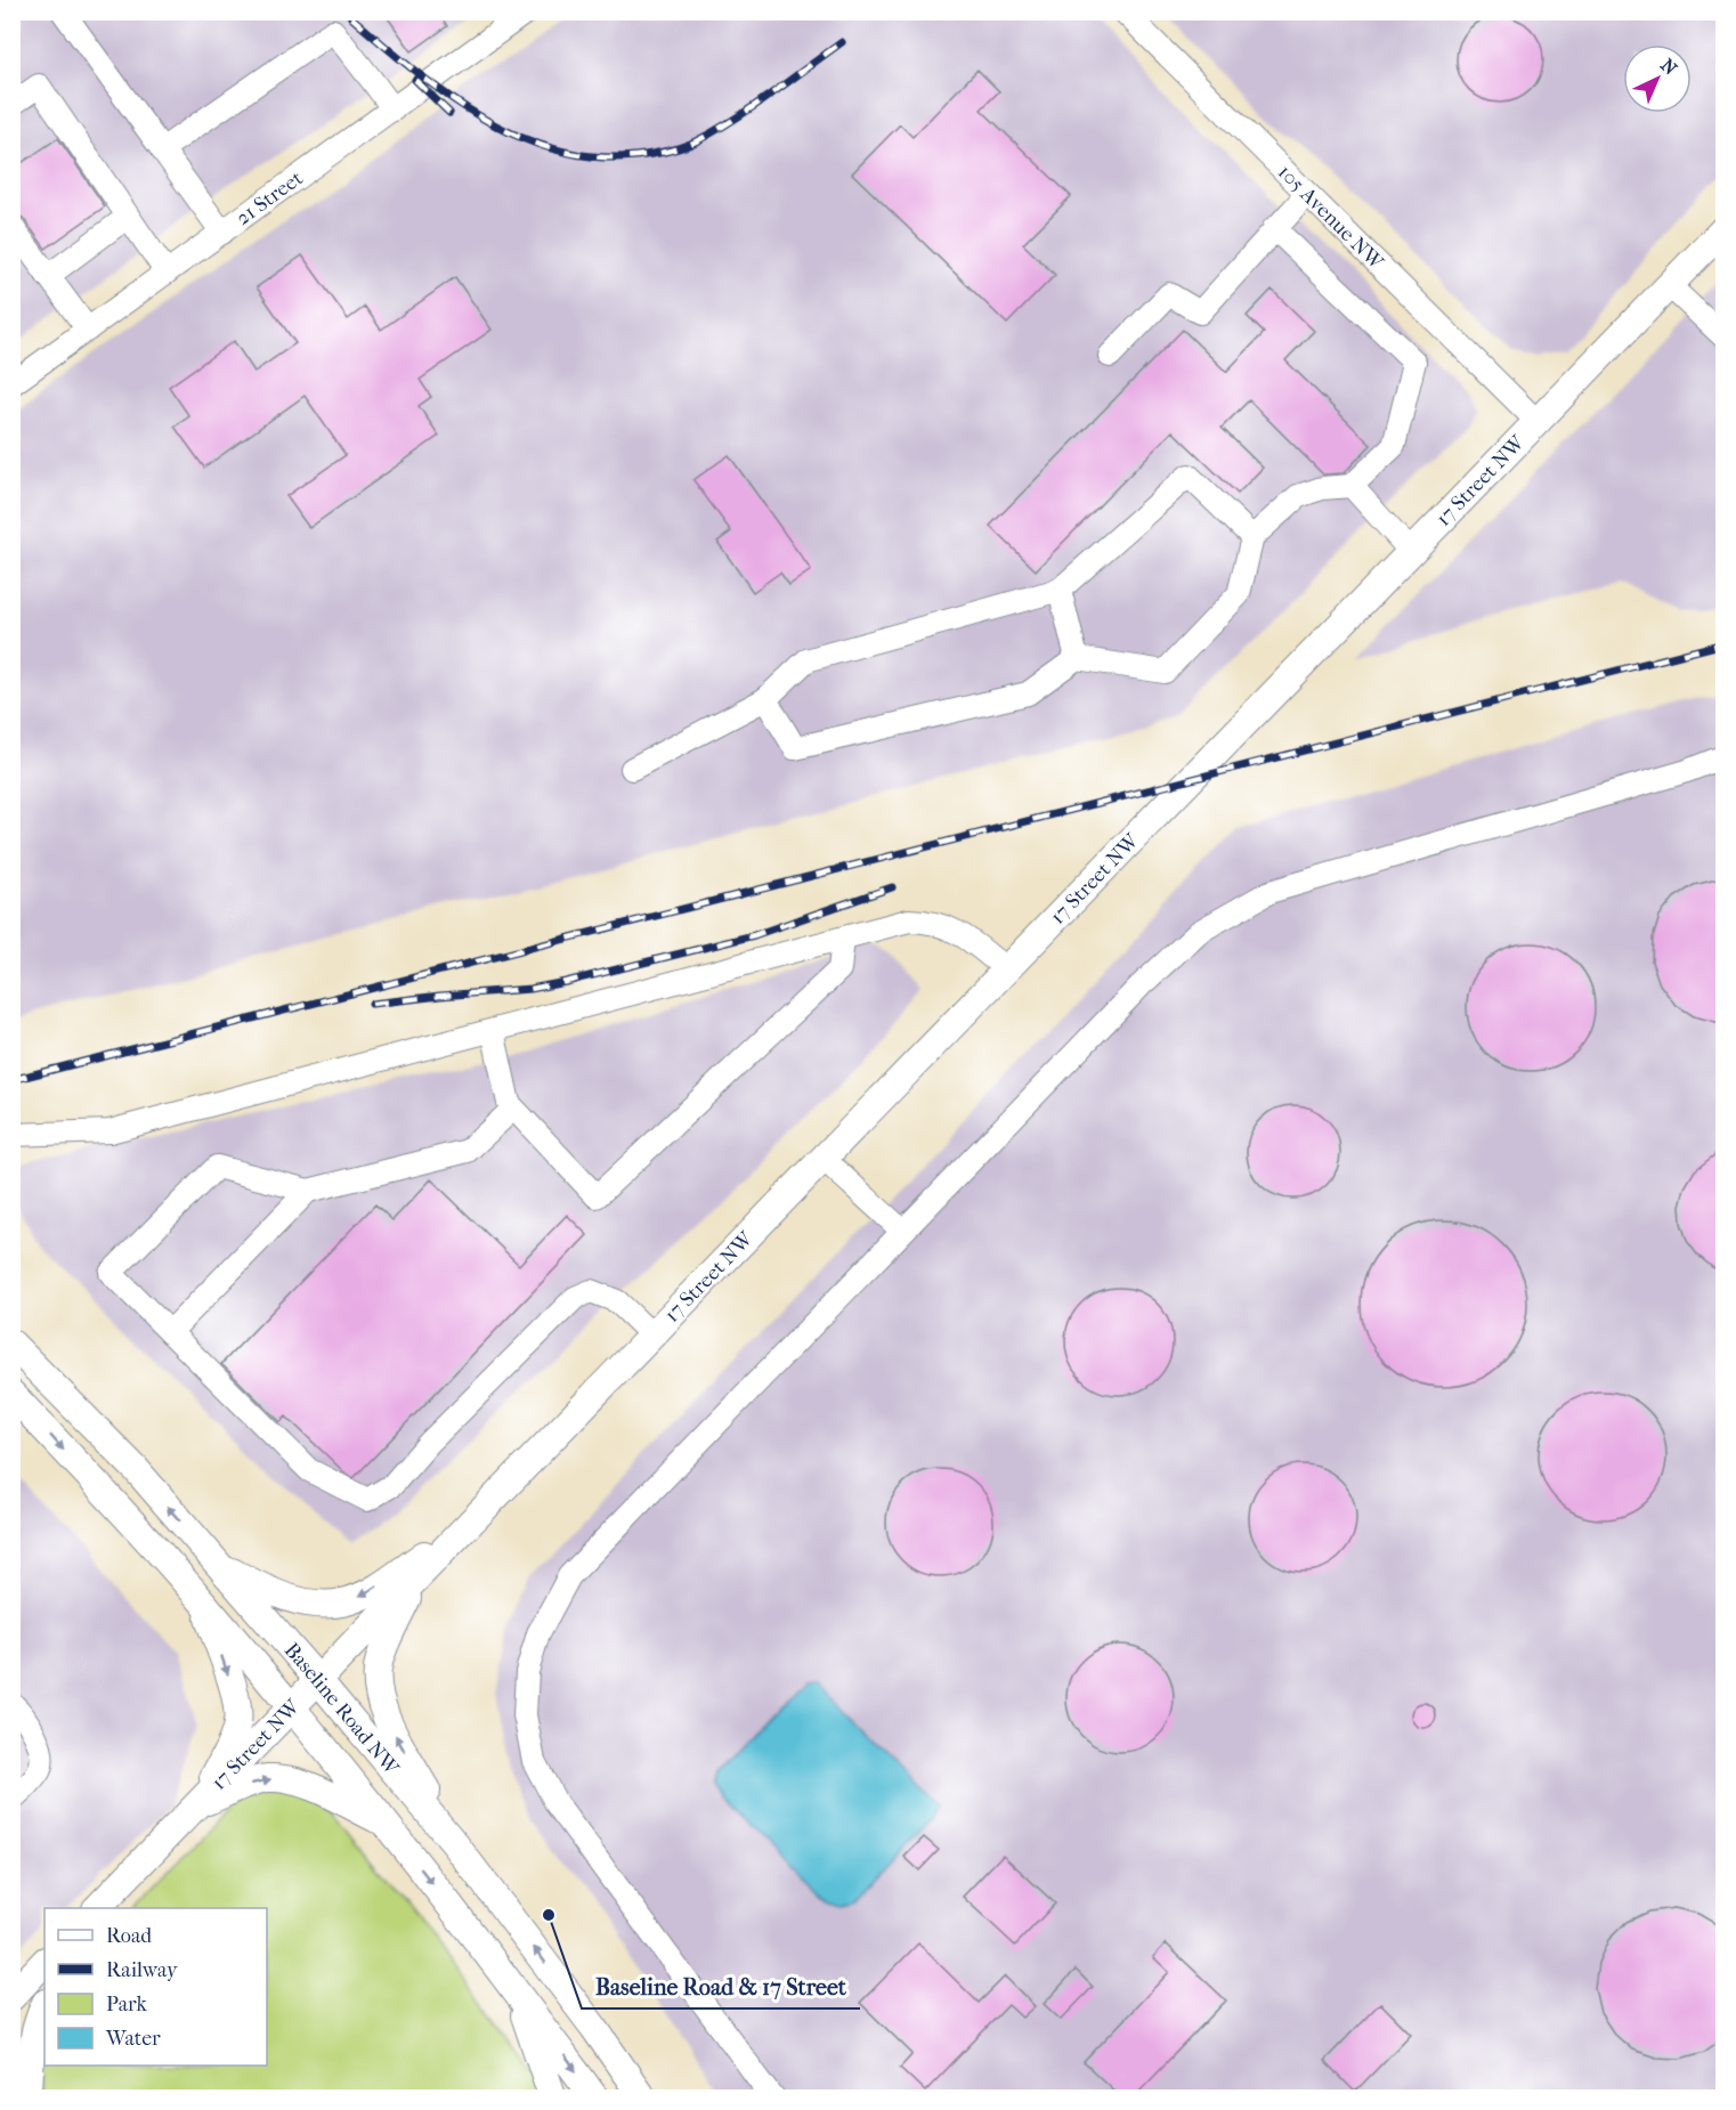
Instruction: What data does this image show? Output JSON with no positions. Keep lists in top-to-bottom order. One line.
{"streets":{"main road":["17 Street NW","Baseline Road NW"],"street":["21 Street","105 Avenue NW"]},"crossings":[["105 Avenue NW","17 Street NW"],["17 Street NW","Baseline Road NW"]],"places":["Baseline Road & 17 Street"],"legend":["Road","Railway","Park","Water"],"north":"top right"}
